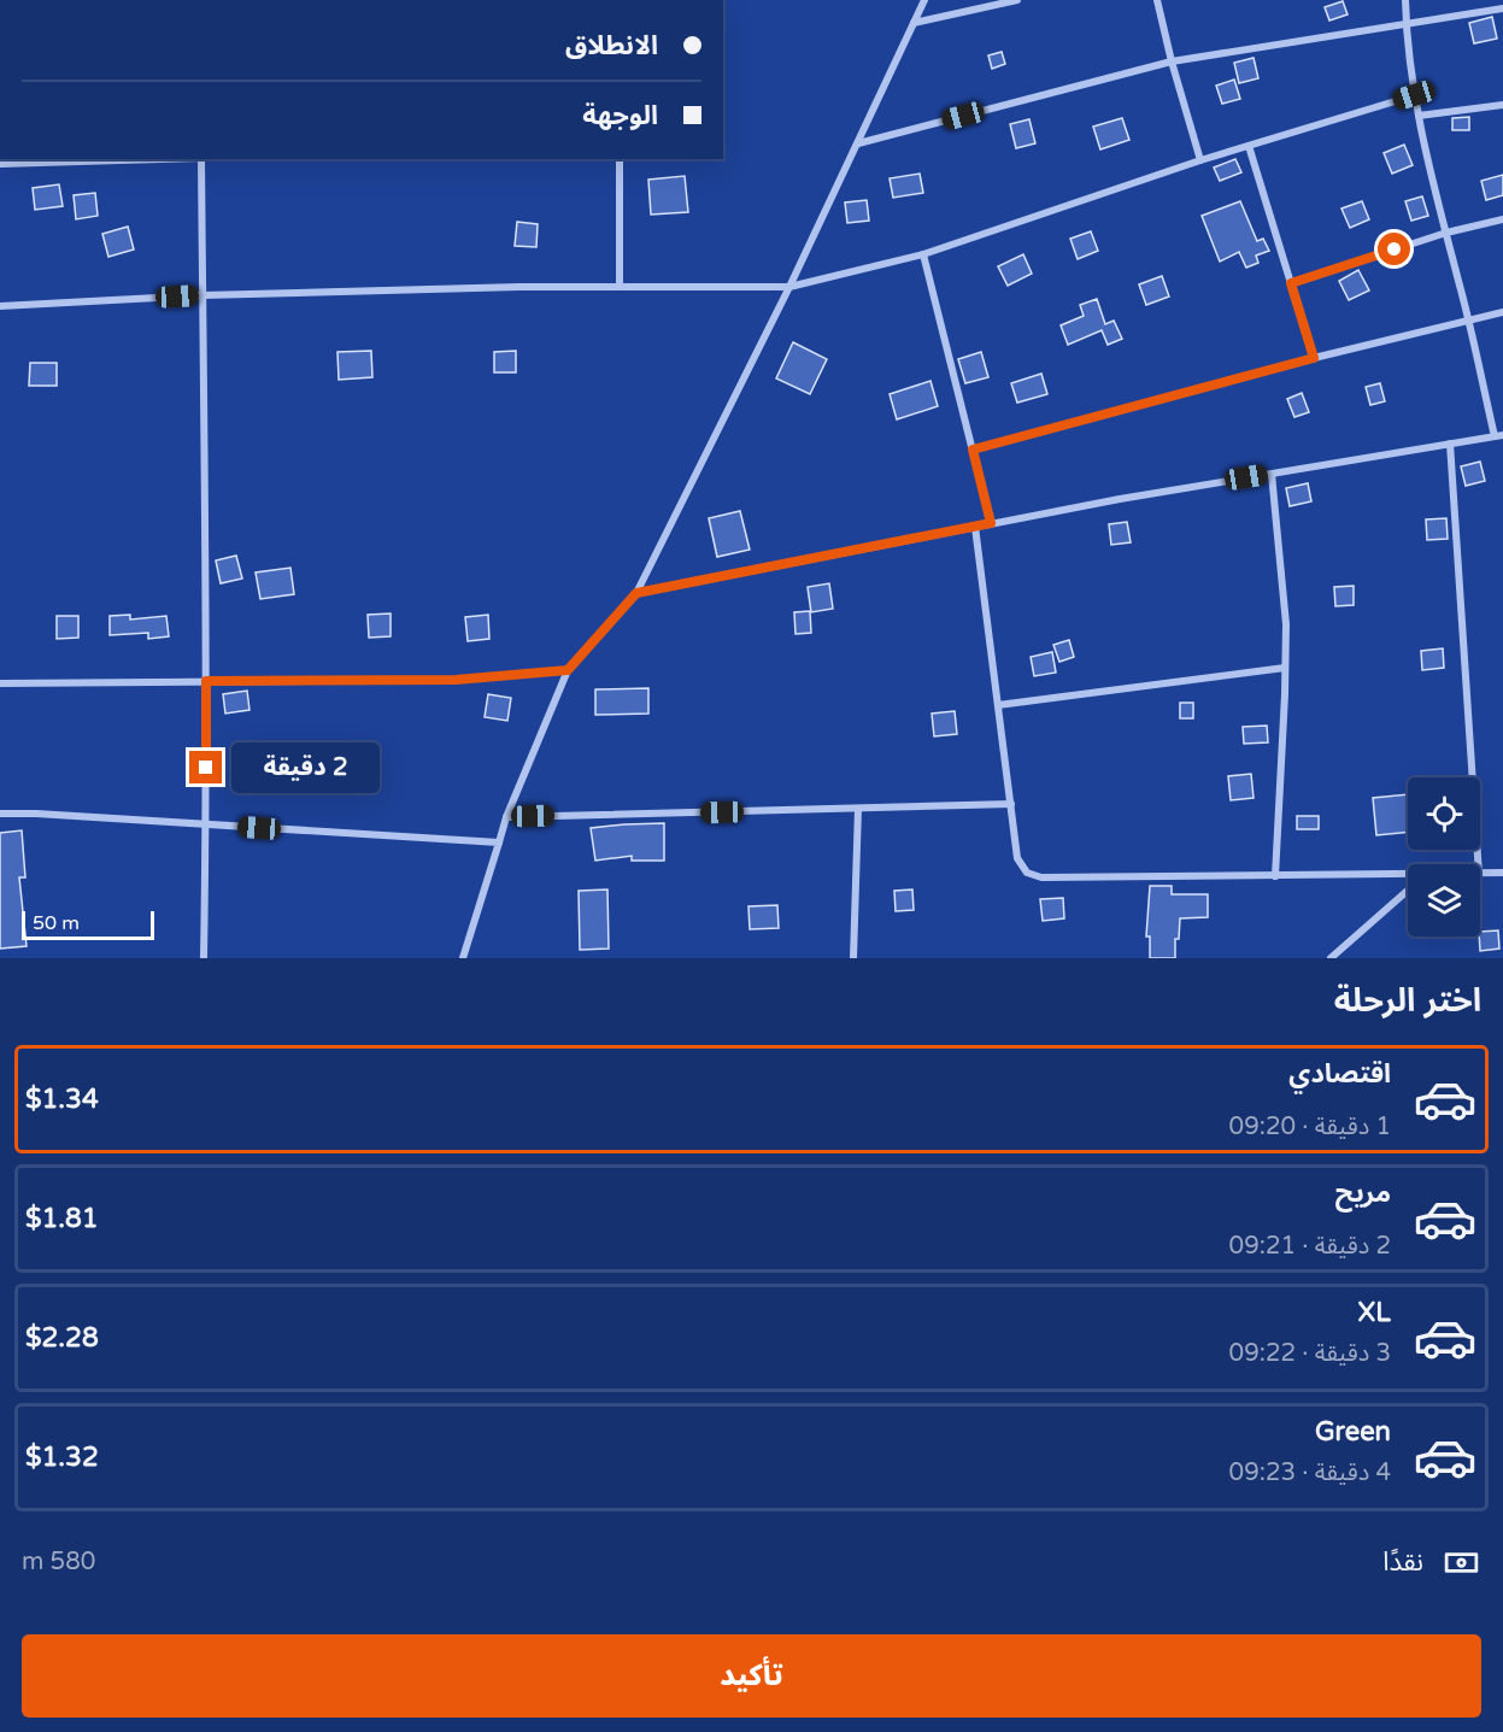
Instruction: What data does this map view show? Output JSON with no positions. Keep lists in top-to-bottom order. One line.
{"scale_bar":"50 m","page":{"banner":["الانطلاق","الوجهة"],"bubble":"2 دقيقة","scale":"50 m","heading":"اختر الرحلة","list":[{"name":"اقتصادي","note":"1 دقيقة · 09:20","value":"$1.34"},{"name":"مريح","note":"2 دقيقة · 09:21","value":"$1.81"},{"name":"XL","note":"3 دقيقة · 09:22","value":"$2.28"},{"name":"Green","note":"4 دقيقة · 09:23","value":"$1.32"}],"pay":["نقدًا","580 m"],"buttons":"تأكيد"}}
